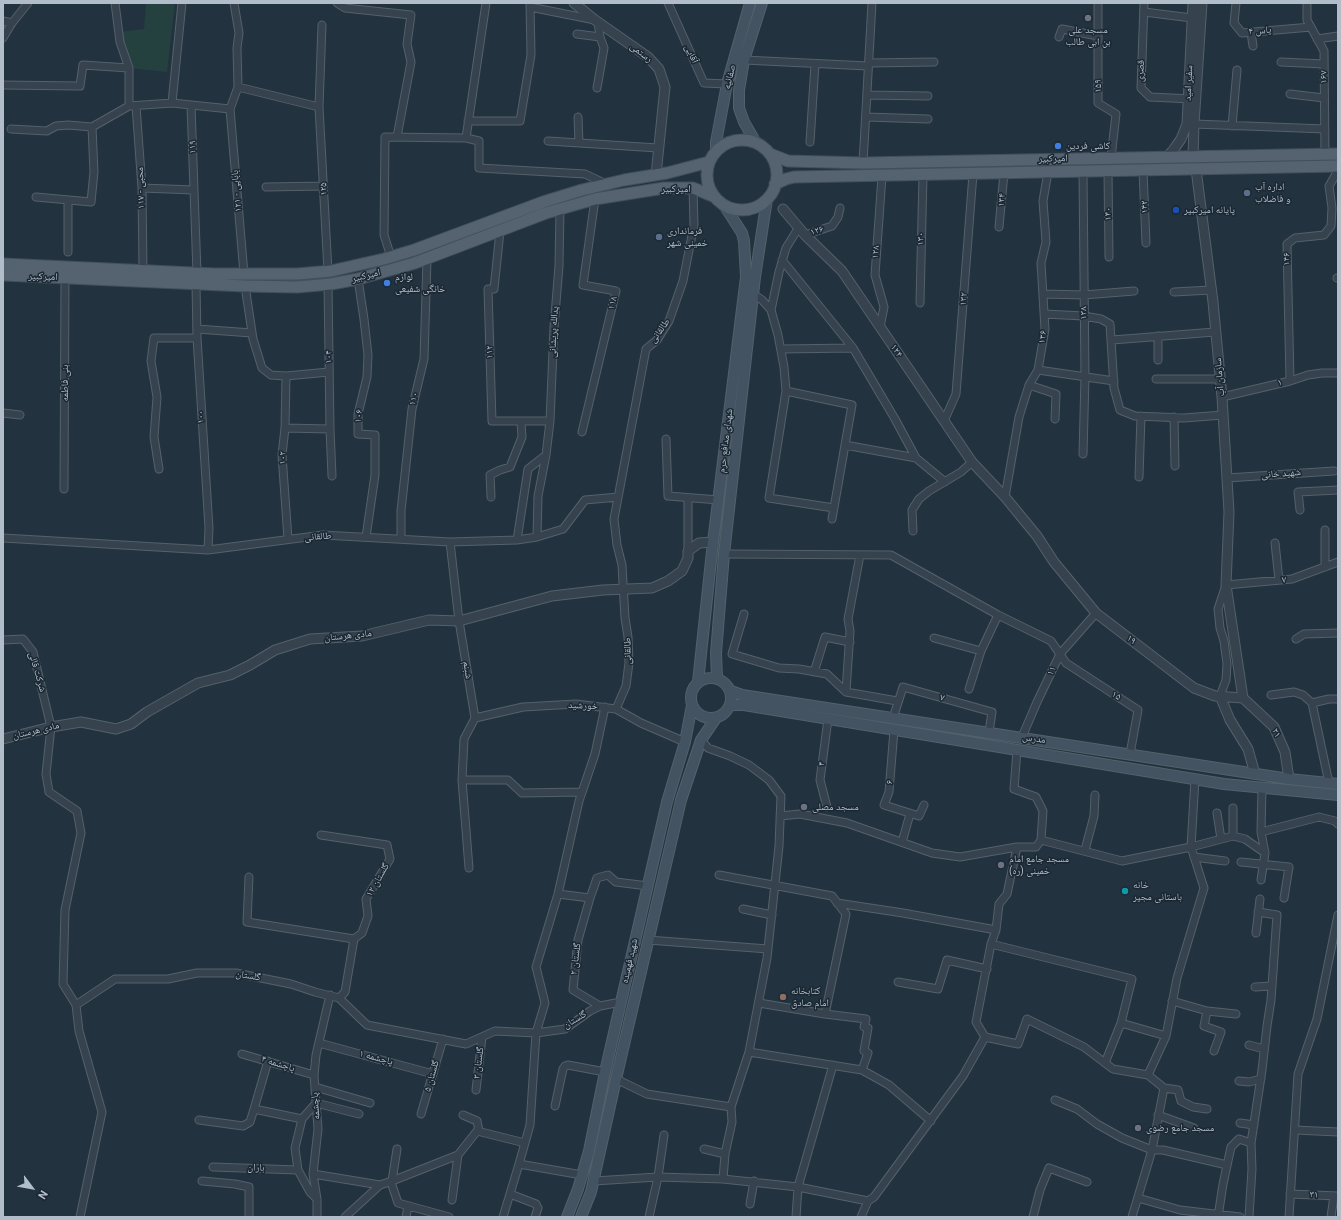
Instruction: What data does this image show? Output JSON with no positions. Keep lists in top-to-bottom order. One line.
{"streets":{"main road":["صفائیه","امیرکبیر","شهدای مدافع حرم","مدرس","شهید فهمیده"],"street":["یاس ۴","رستمی","آقایی","قصری","۱۶۷","سفیر امید","۱۵۹","۱۱۹","محبی - ۱۱۷","۱۲۵","بابایی - ۱۲۱","۱۳۴","۱۴۲","۱۴۰","۱۲۶","۱۳۰","۱۲۸","۱۴۶","۱۳۲","۱۱۸","۱۳۸","طالقانی","یدالله پریشانی","۱۳۶","۱۲۴","۱۱۲","۱۰۴","سازمان آب","بنی فاطمه","۱","۱۱۰","۱۰۶","۱۰۰","۱۰۲","شهید خانی","۷","مادی هرستان","۱۹","شبنم","۱۱","شرکت قالی","۱۵","خورشید","۲۱","۴","۶","گلستان ۱۲","گلستان ۲","گلستان","پاچشمه ۱","گلستان ۳","پاچشمه ۴","گلستان ۵","پاچشمه","باران","۳۱"]},"crossings":[["یاس ۴","۱۶۷"],["رستمی","امیرکبیر"],["آقایی","صفائیه"],["قصری","سفیر امید"],["صفائیه","امیرکبیر"],["صفائیه","شهدای مدافع حرم"],["۱۶۷","امیرکبیر"],["سفیر امید","امیرکبیر"],["۱۵۹","امیرکبیر"],["۱۱۹","امیرکبیر"],["۱۱۹","۱۰۰"],["امیرکبیر","محبی - ۱۱۷"],["امیرکبیر","۱۲۵"],["امیرکبیر","بابایی - ۱۲۱"],["امیرکبیر","۱۳۴"],["امیرکبیر","۱۴۲"],["امیرکبیر","۱۴۰"],["امیرکبیر","۱۳۰"],["امیرکبیر","۱۲۸"],["امیرکبیر","۱۳۲"],["امیرکبیر","۱۱۸"],["امیرکبیر","۱۳۸"],["امیرکبیر","طالقانی"],["امیرکبیر","یدالله پریشانی"],["امیرکبیر","۱۳۶"],["امیرکبیر","۱۱۲"],["امیرکبیر","۱۰۴"],["امیرکبیر","سازمان آب"],["امیرکبیر","بنی فاطمه"],["امیرکبیر","۱۱۰"],["امیرکبیر","۱۰۶"],["امیرکبیر","۱۰۰"],["امیرکبیر","شهدای مدافع حرم"],["۱۲۶","۱۲۴"],["۱۲۸","۱۲۴"],["۱۴۶","۱"],["۱۳۲","۱۲۴"],["طالقانی","یدالله پریشانی"],["طالقانی","۱۱۰"],["طالقانی","۱۰۶"],["طالقانی","۱۰۰"],["طالقانی","۱۰۲"],["طالقانی","مادی هرستان"],["طالقانی","شبنم"],["طالقانی","خورشید"],["یدالله پریشانی","۱۱۲"],["۱۳۶","۱۲۴"],["۱۳۶","۱۹"],["۱۲۴","۱۹"],["سازمان آب","۱"],["سازمان آب","شهید خانی"],["سازمان آب","۷"],["سازمان آب","۱۹"],["سازمان آب","۲۱"],["شهدای مدافع حرم","مدرس"],["شهدای مدافع حرم","شهید فهمیده"],["۷","مدرس"],["مادی هرستان","شبنم"],["مادی هرستان","شرکت قالی"],["۱۹","۱۱"],["۱۹","۲۱"],["شبنم","خورشید"],["۱۱","۱۵"],["۱۱","مدرس"],["۱۵","مدرس"],["۲۱","مدرس"],["مدرس","۴"],["مدرس","۶"],["مدرس","شهید فهمیده"],["گلستان ۱۲","گلستان"],["گلستان ۲","گلستان"],["شهید فهمیده","گلستان"],["گلستان","گلستان ۳"],["گلستان","گلستان ۵"],["گلستان","پاچشمه"],["پاچشمه ۱","گلستان ۵"],["پاچشمه ۱","پاچشمه"],["پاچشمه ۴","پاچشمه"]],"places":["مسجد علی بن ابی طالب","کاشی فردین","اداره آب و فاضلاب","پایانه امیرکبیر","فرمانداری خمینی شهر","لوازم خانگی شفیعی","مسجد مصلی","مسجد جامع امام خمینی (ره)","خانه باستانی مجیر","کتابخانه امام صادق","مسجد جامع رضوی"],"north":"bottom right"}
